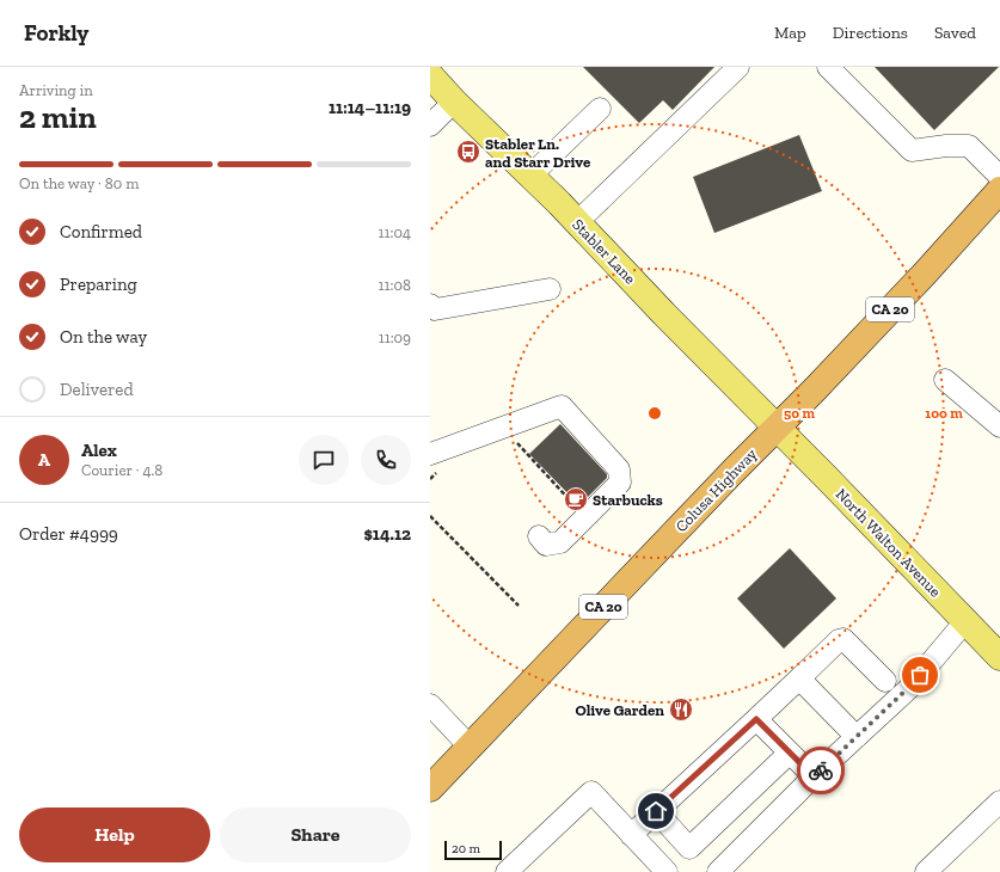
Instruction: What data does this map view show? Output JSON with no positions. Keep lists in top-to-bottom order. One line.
{"streets":{"highway":["CA 20","Colusa Highway"],"main road":["Stabler Lane","North Walton Avenue"]},"crossings":[["Stabler Lane","Colusa Highway"],["Stabler Lane","North Walton Avenue"],["Colusa Highway","North Walton Avenue"]],"places":{"bus stop":["Stabler Ln. and Starr Drive"],"cafe":["Starbucks"],"restaurant":["Olive Garden"]},"scale_bar":"20 m","page":{"header":"Forkly","nav":["Map","Directions","Saved"],"heading":["2 min","Arriving in","11:14–11:19"],"panel":["Alex","Courier · 4.8","Order #4999","$14.12"],"bar":"On the way · 80 m","list":[["Confirmed","11:04"],["Preparing","11:08"],["On the way","11:09"],"Delivered"],"round":"A","buttons":["Help","Share"],"scale":"20 m"},"rings":["50 m","100 m"]}
